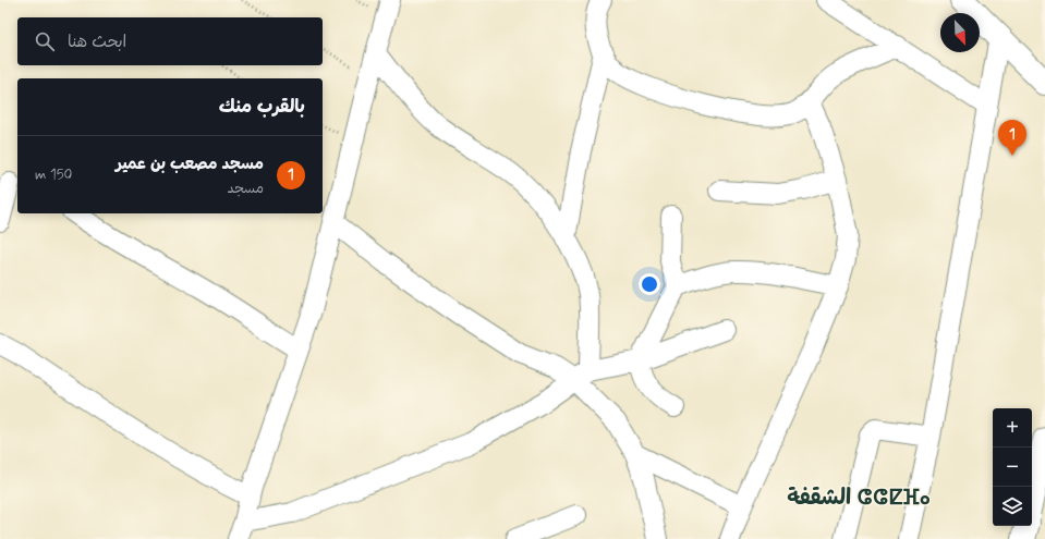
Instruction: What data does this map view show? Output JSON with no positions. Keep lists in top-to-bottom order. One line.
{"districts":["الشقفة ⵛⵛⵇⴼⴰ"],"north":"bottom right","page":{"search":"ابحث هنا","heading":"بالقرب منك","pins":"1","list":[{"mark":"1","name":"مسجد مصعب بن عمير","note":"مسجد","value":"150 m"}],"map_buttons":["+","−"]}}
